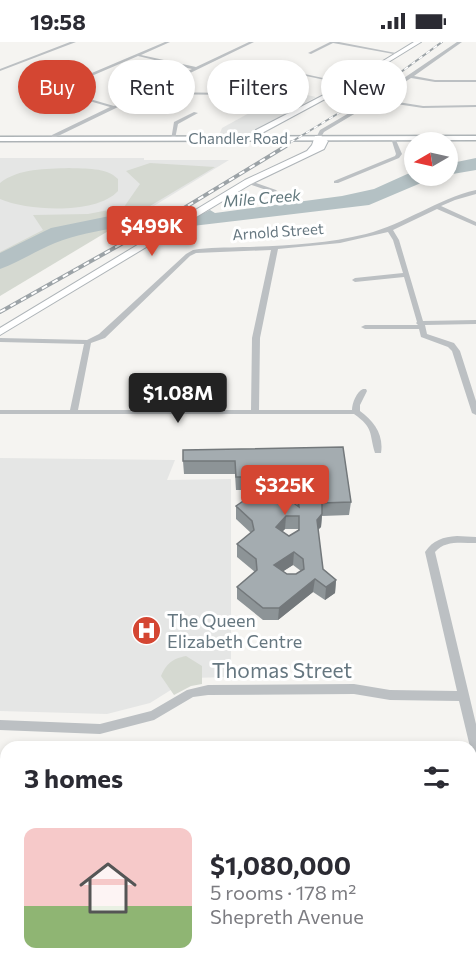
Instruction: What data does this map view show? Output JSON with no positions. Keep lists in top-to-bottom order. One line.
{"streets":{"main road":["Chandler Road"],"street":["Arnold Street","Thomas Street"]},"water":["Mile Creek"],"places":{"hospital":["The Queen Elizabeth Centre"]},"north":"left","page":{"status":"19:58","chip":["Buy","Rent","Filters","New"],"price":["$499K","$1.08M","$325K"],"heading":"3 homes","list":[{"name":"$1,080,000","note":"5 rooms · 178 m² · Shepreth Avenue"}]}}
